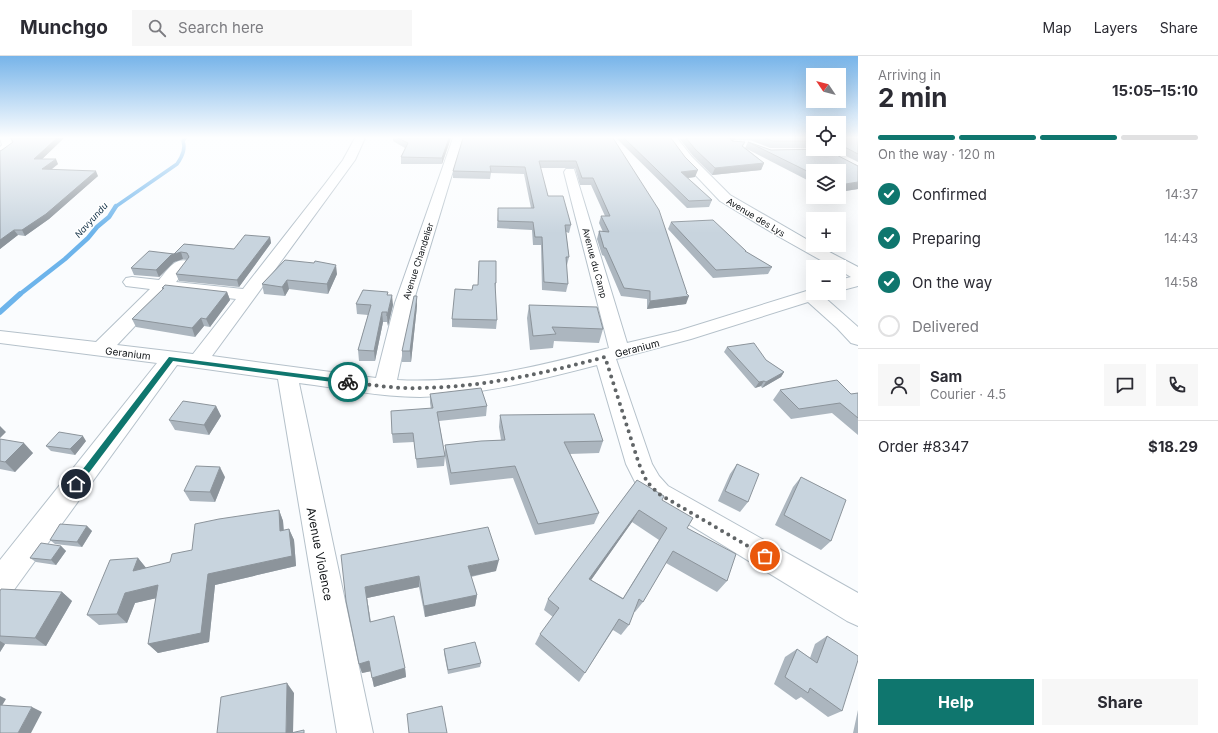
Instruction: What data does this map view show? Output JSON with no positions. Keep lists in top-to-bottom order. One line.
{"streets":{"street":["Avenue des Lys","Avenue Chandelier","Avenue du Camp","Geranium","Avenue Violence"]},"crossings":[["Avenue Chandelier","Geranium"],["Avenue du Camp","Geranium"],["Geranium","Avenue Violence"]],"water":["Navyundu"],"north":"top left","page":{"header":"Munchgo","search":"Search here","nav":["Map","Layers","Share"],"heading":["2 min","Arriving in","15:05–15:10"],"panel":["Sam","Courier · 4.5","Order #8347","$18.29"],"map_buttons":["+","−"],"bar":"On the way · 120 m","list":[["Confirmed","14:37"],["Preparing","14:43"],["On the way","14:58"],"Delivered"],"buttons":["Help","Share"]}}
